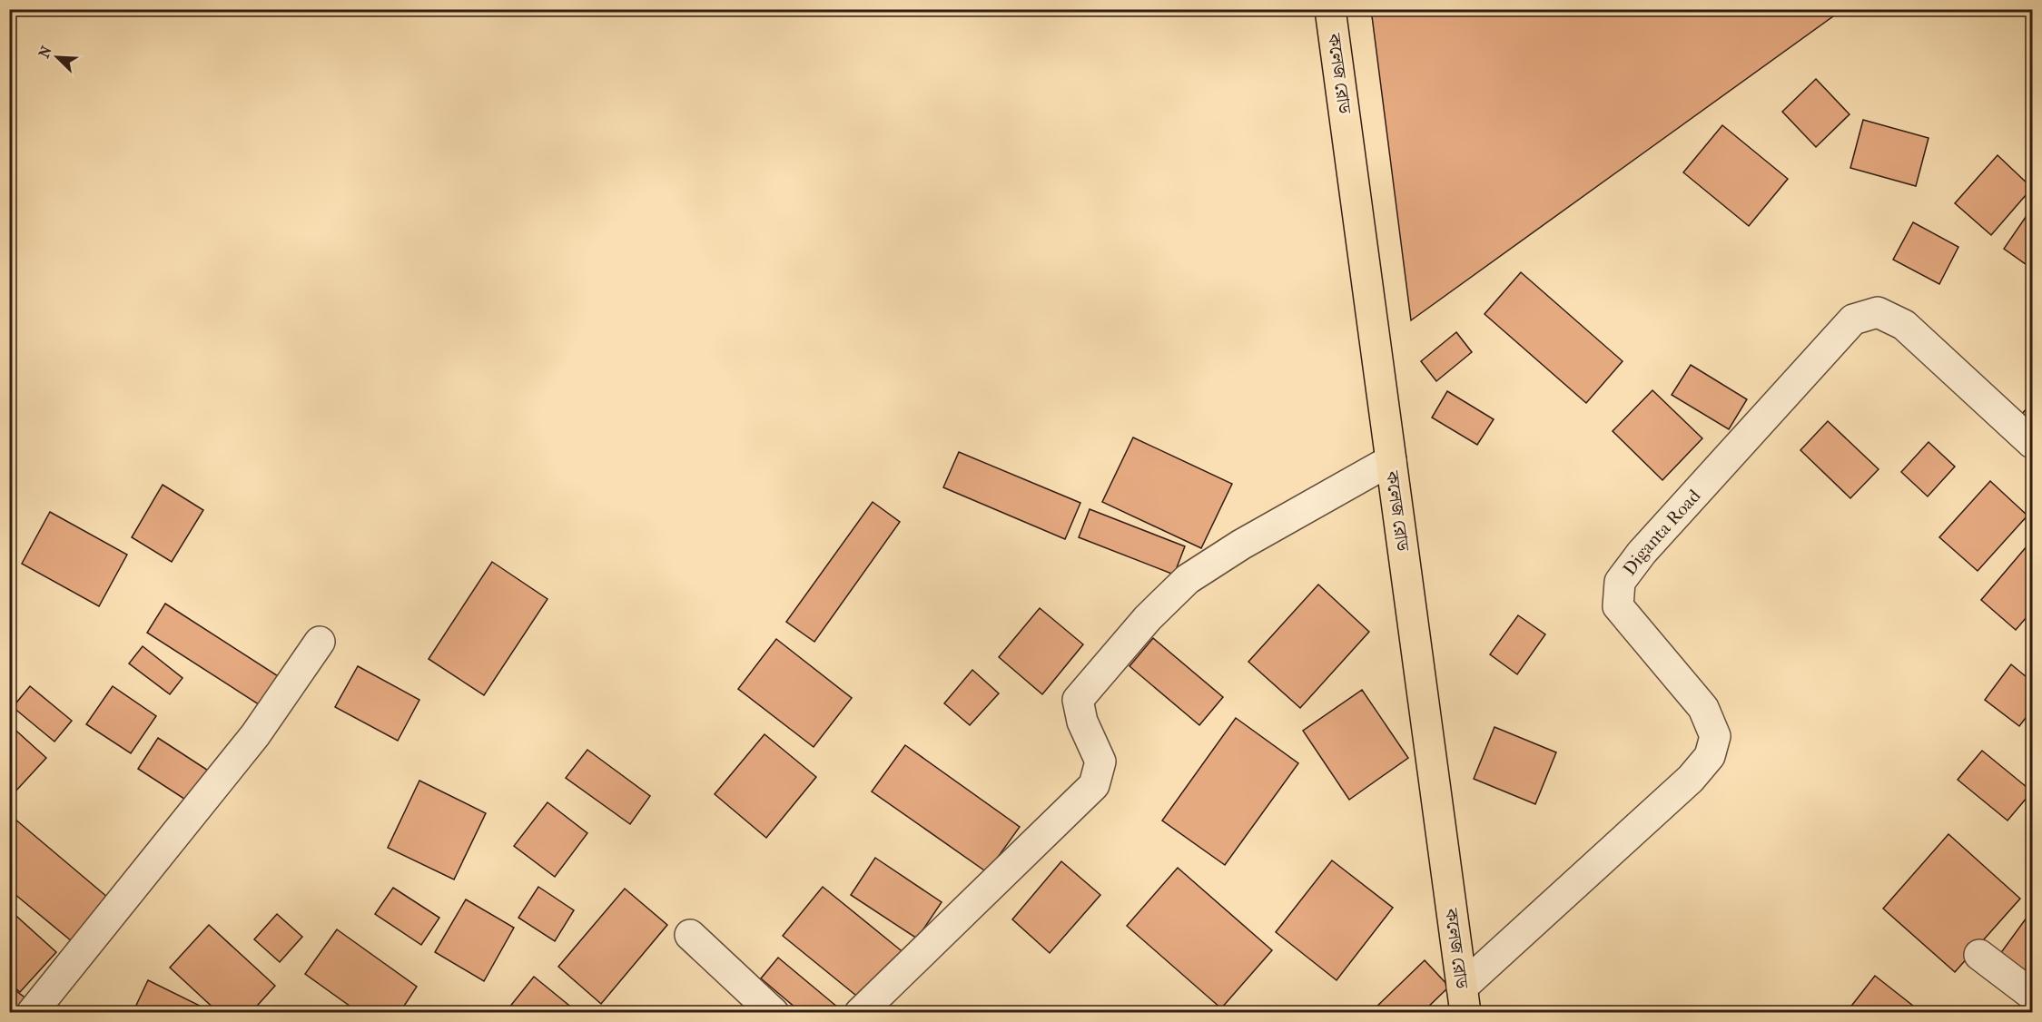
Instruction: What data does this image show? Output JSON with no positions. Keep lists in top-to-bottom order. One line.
{"streets":{"main road":["কলেজ রোড"],"street":["Diganta Road"]},"crossings":[["কলেজ রোড","Diganta Road"]],"north":"top left"}
